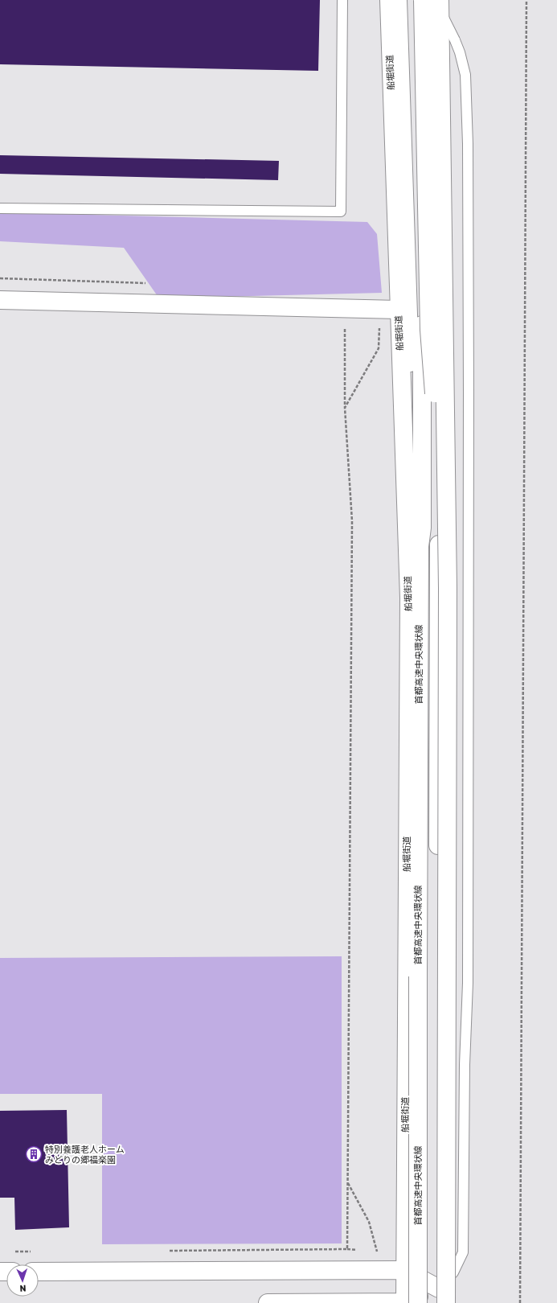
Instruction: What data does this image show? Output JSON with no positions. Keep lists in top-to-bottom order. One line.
{"streets":{"main road":["船堀街道","首都高速中央環状線"]},"crossings":[["船堀街道","首都高速中央環状線"]],"places":{"building":["特別養護老人ホーム みどりの郷福楽園"]},"north":"bottom"}
